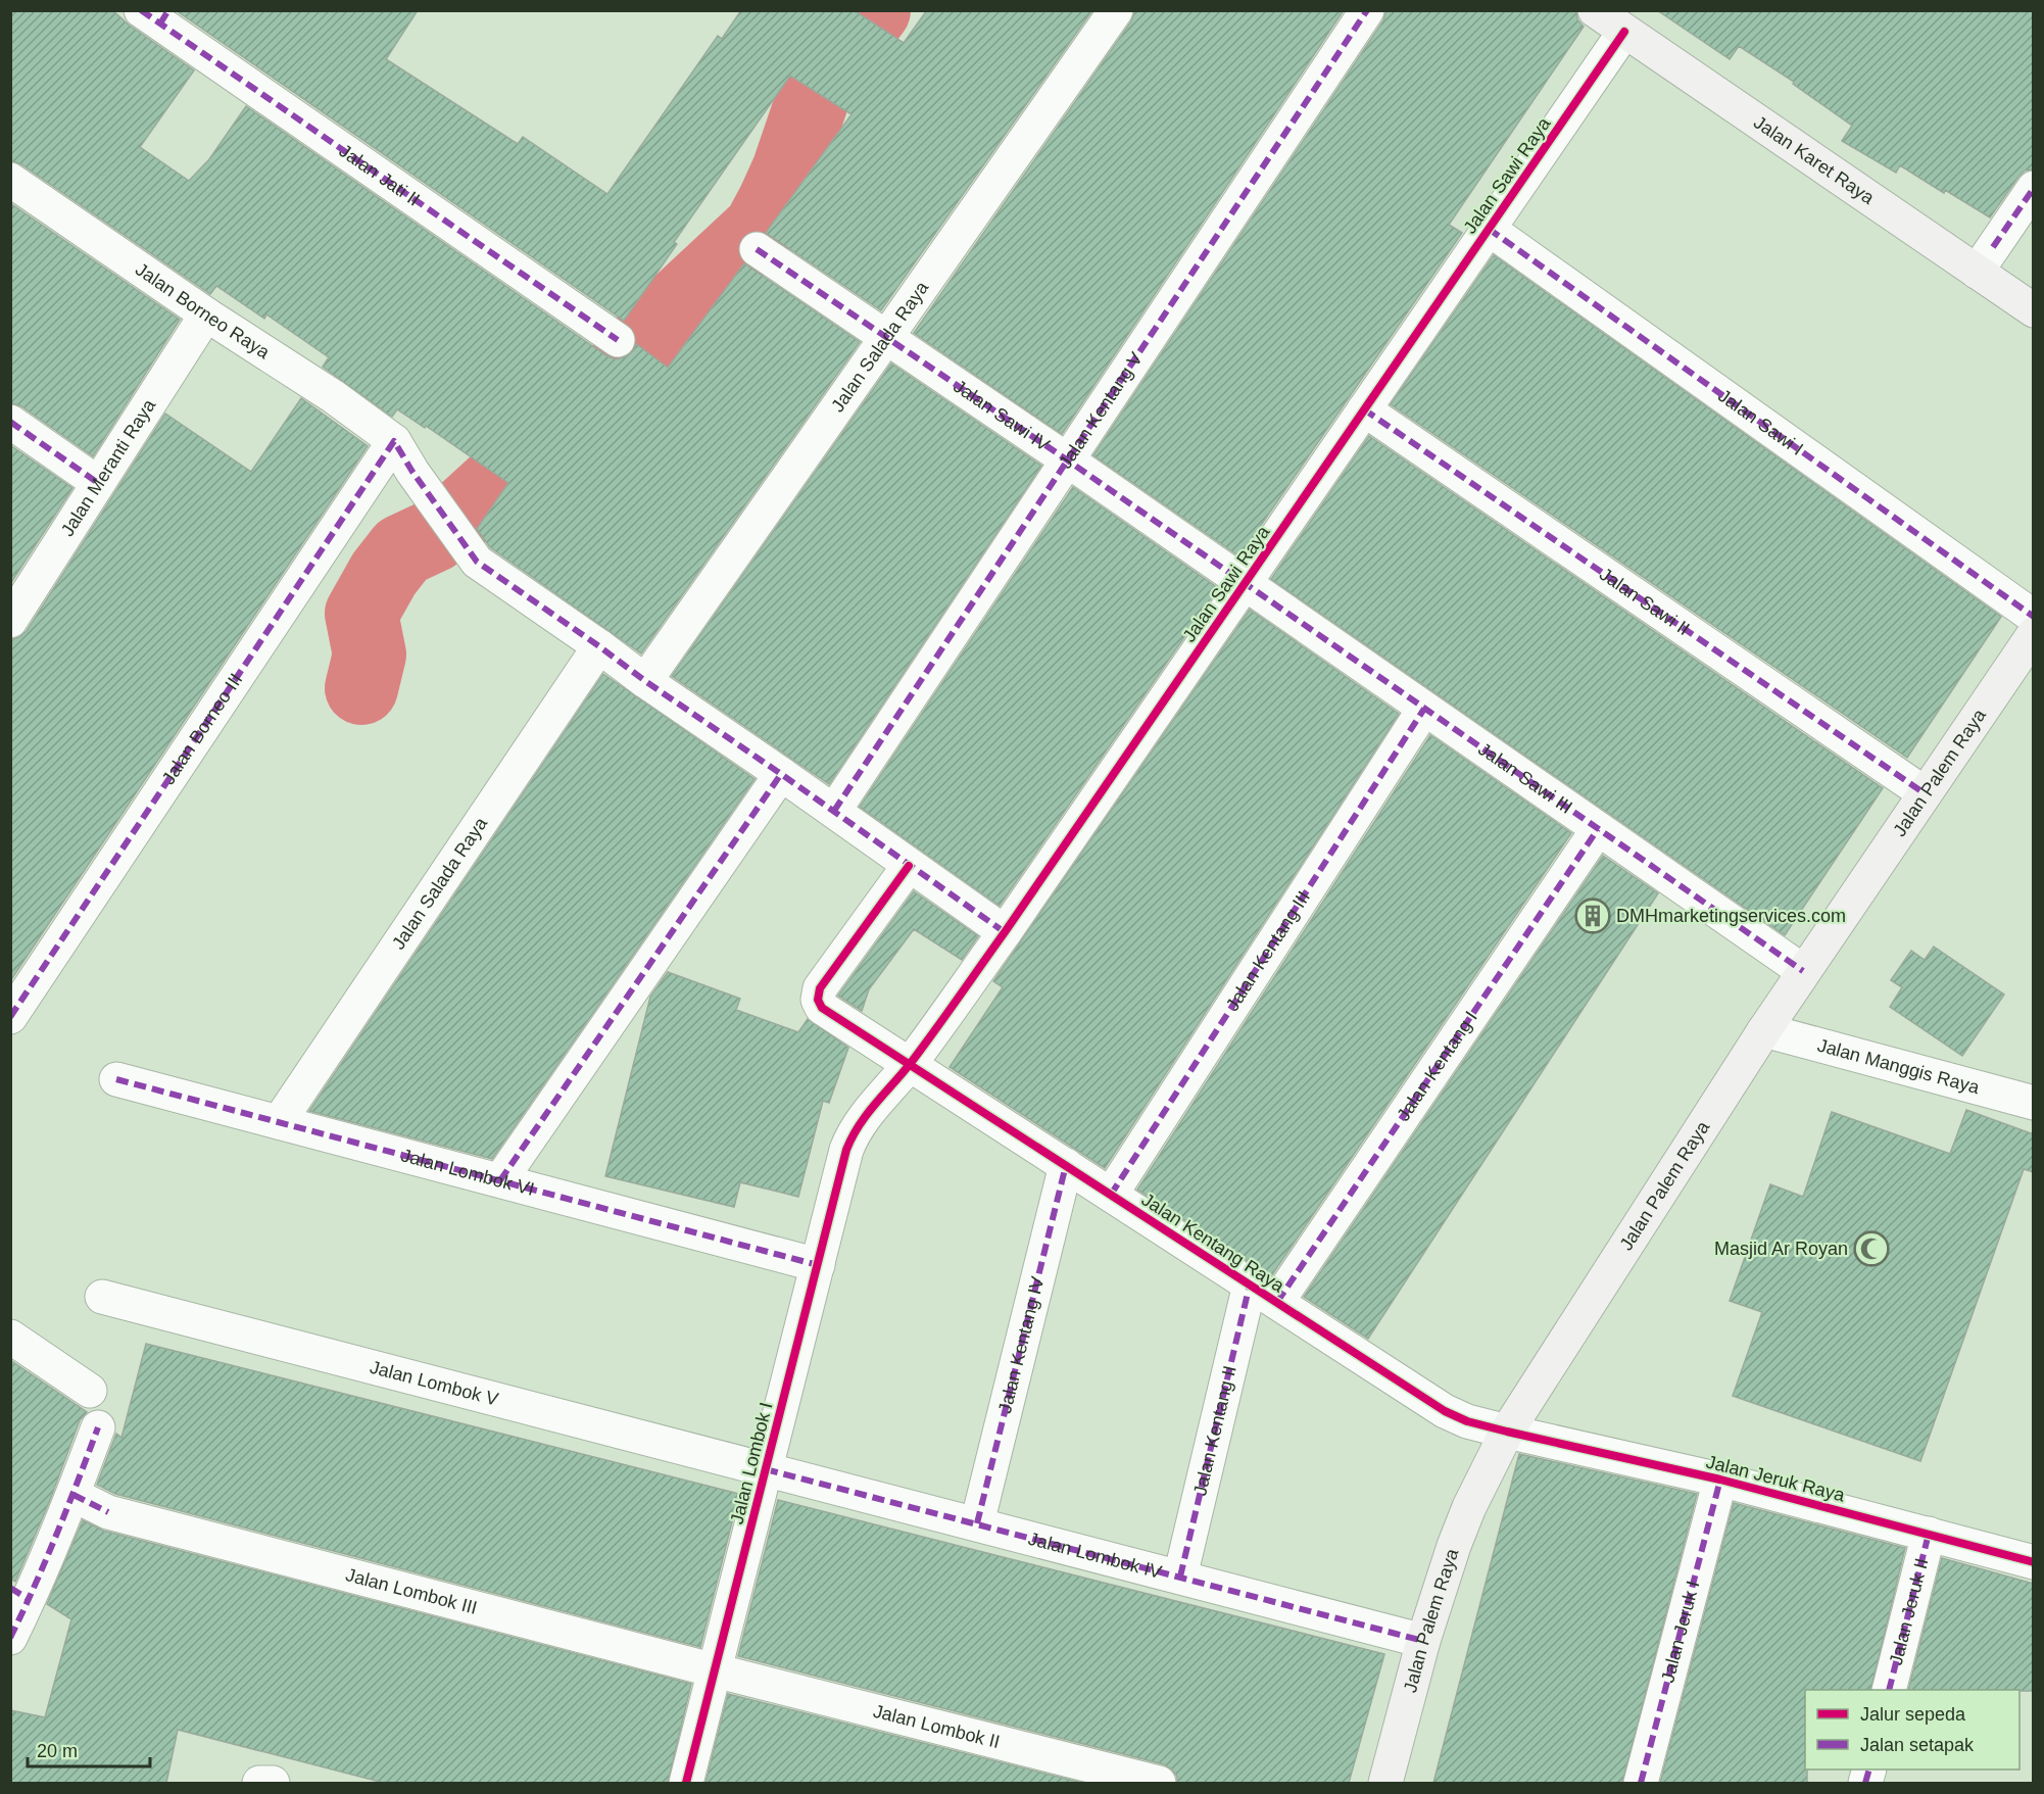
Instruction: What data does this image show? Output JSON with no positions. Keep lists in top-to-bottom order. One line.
{"streets":{"street":["Jalan Karet Raya","Jalan Jati II","Jalan Sawi Raya","Jalan Borneo Raya","Jalan Salada Raya","Jalan Kentang V","Jalan Sawi IV","Jalan Sawi I","Jalan Meranti Raya","Jalan Sawi II","Jalan Borneo III","Jalan Palem Raya","Jalan Sawi III","Jalan Kentang III","Jalan Kentang I","Jalan Manggis Raya","Jalan Lombok VI","Jalan Kentang Raya","Jalan Kentang IV","Jalan Lombok V","Jalan Kentang II","Jalan Lombok I","Jalan Jeruk Raya","Jalan Lombok IV","Jalan Lombok III","Jalan Jeruk II","Jalan Jeruk I","Jalan Lombok II"]},"crossings":[["Jalan Karet Raya","Jalan Sawi Raya"],["Jalan Sawi Raya","Jalan Sawi IV"],["Jalan Sawi Raya","Jalan Sawi I"],["Jalan Sawi Raya","Jalan Sawi II"],["Jalan Sawi Raya","Jalan Sawi III"],["Jalan Sawi Raya","Jalan Kentang Raya"],["Jalan Sawi Raya","Jalan Lombok I"],["Jalan Borneo Raya","Jalan Meranti Raya"],["Jalan Borneo Raya","Jalan Borneo III"],["Jalan Salada Raya","Jalan Sawi IV"],["Jalan Salada Raya","Jalan Lombok VI"],["Jalan Kentang V","Jalan Sawi IV"],["Jalan Sawi IV","Jalan Sawi III"],["Jalan Sawi II","Jalan Palem Raya"],["Jalan Palem Raya","Jalan Sawi III"],["Jalan Palem Raya","Jalan Manggis Raya"],["Jalan Palem Raya","Jalan Kentang Raya"],["Jalan Palem Raya","Jalan Jeruk Raya"],["Jalan Palem Raya","Jalan Lombok IV"],["Jalan Sawi III","Jalan Kentang III"],["Jalan Sawi III","Jalan Kentang I"],["Jalan Kentang III","Jalan Kentang Raya"],["Jalan Kentang I","Jalan Kentang Raya"],["Jalan Kentang I","Jalan Kentang II"],["Jalan Lombok VI","Jalan Lombok I"],["Jalan Kentang Raya","Jalan Kentang IV"],["Jalan Kentang Raya","Jalan Kentang II"],["Jalan Kentang Raya","Jalan Jeruk Raya"],["Jalan Kentang IV","Jalan Lombok IV"],["Jalan Lombok V","Jalan Lombok I"],["Jalan Lombok V","Jalan Lombok IV"],["Jalan Kentang II","Jalan Lombok IV"],["Jalan Lombok I","Jalan Lombok IV"],["Jalan Lombok I","Jalan Lombok III"],["Jalan Lombok I","Jalan Lombok II"],["Jalan Jeruk Raya","Jalan Jeruk II"],["Jalan Jeruk Raya","Jalan Jeruk I"],["Jalan Lombok III","Jalan Lombok II"]],"places":{"building":["DMHmarketingservices.com"],"mosque":["Masjid Ar Royan"]},"legend":["Jalur sepeda","Jalan setapak"],"scale_bar":"20 m"}
